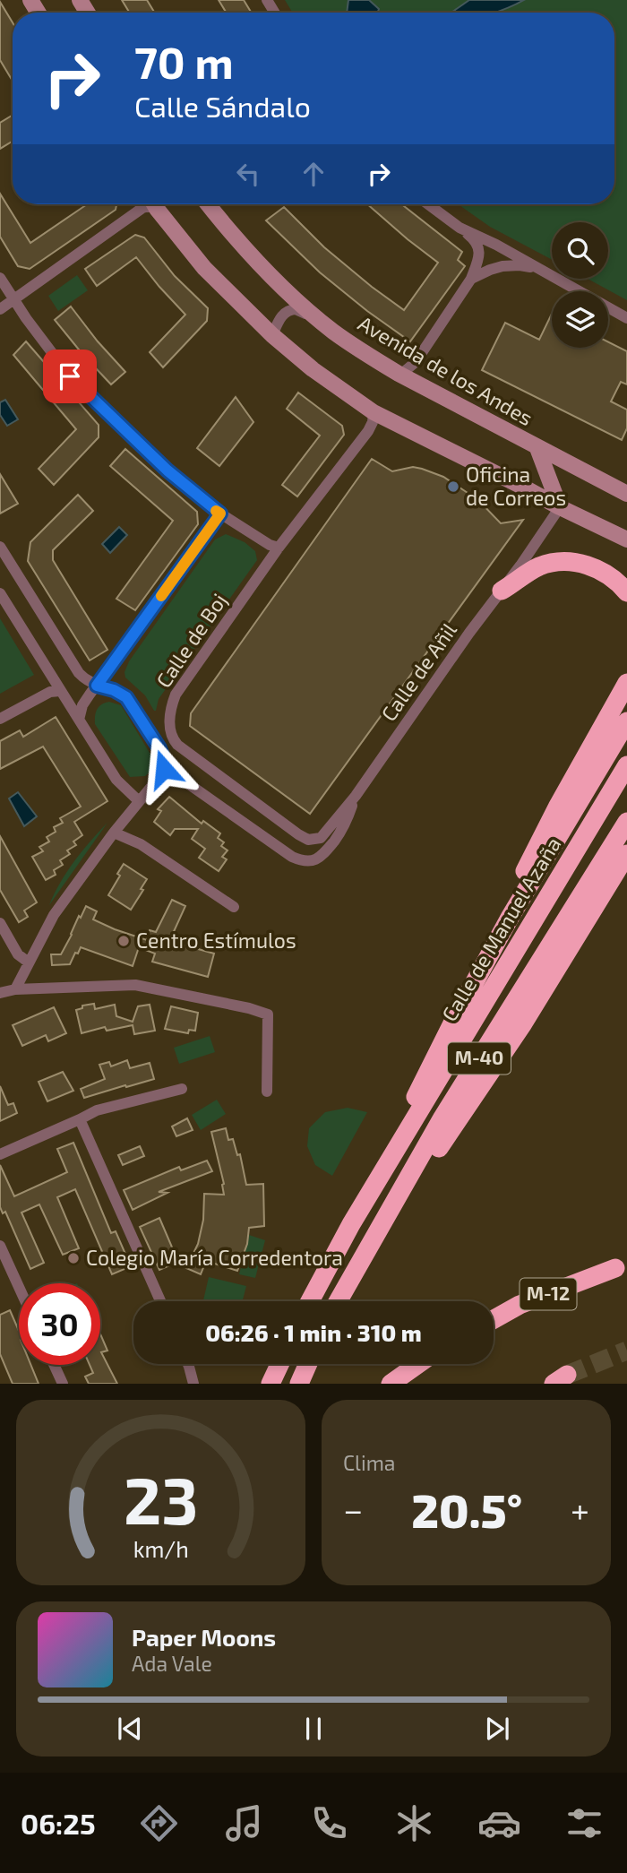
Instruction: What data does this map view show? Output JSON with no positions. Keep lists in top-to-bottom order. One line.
{"streets":{"highway":["Calle de Manuel Azaña","M-40","M-12"],"main road":["Avenida de los Andes"],"street":["Calle de Boj","Calle de Añil"]},"crossings":[["Avenida de los Andes","Calle de Añil"],["Calle de Boj","Calle de Añil"]],"places":["Oficina de Correos","Centro Estímulos","Colegio María Corredentora"],"page":{"turn":["70 m","Calle Sándalo"],"limit":"30","trip":"06:26 · 1 min · 310 m","tile":"Clima","heat":["−","20.5°","+"],"song":["Paper Moons","Ada Vale"],"tabs":"06:25","gauge":["23","km/h"]}}
